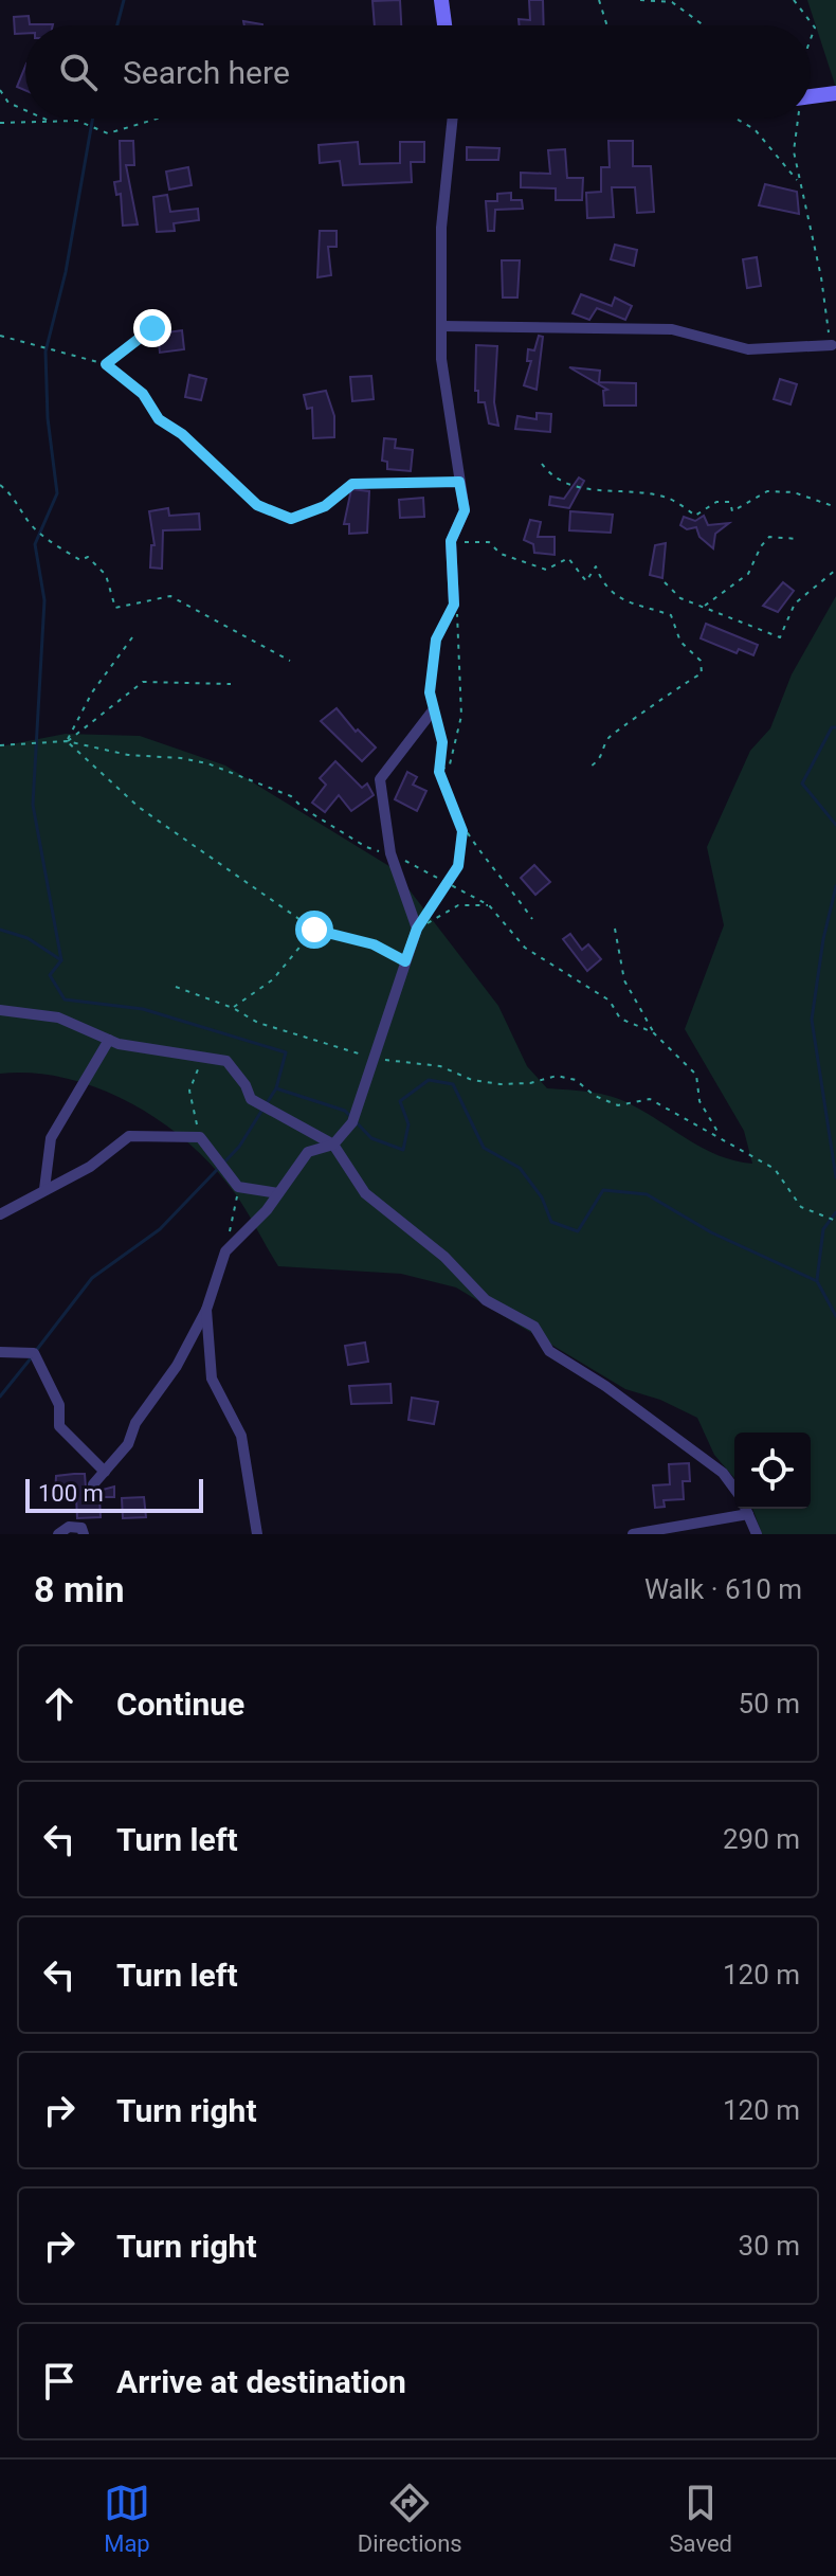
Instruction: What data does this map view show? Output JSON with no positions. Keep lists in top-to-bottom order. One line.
{"scale_bar":"100 m","page":{"search":"Search here","scale":"100 m","heading":["8 min","Walk · 610 m"],"list":[["Continue","50 m"],["Turn left","290 m"],["Turn left","120 m"],["Turn right","120 m"],["Turn right","30 m"],"Arrive at destination"],"nav":["Map","Directions","Saved"]}}
